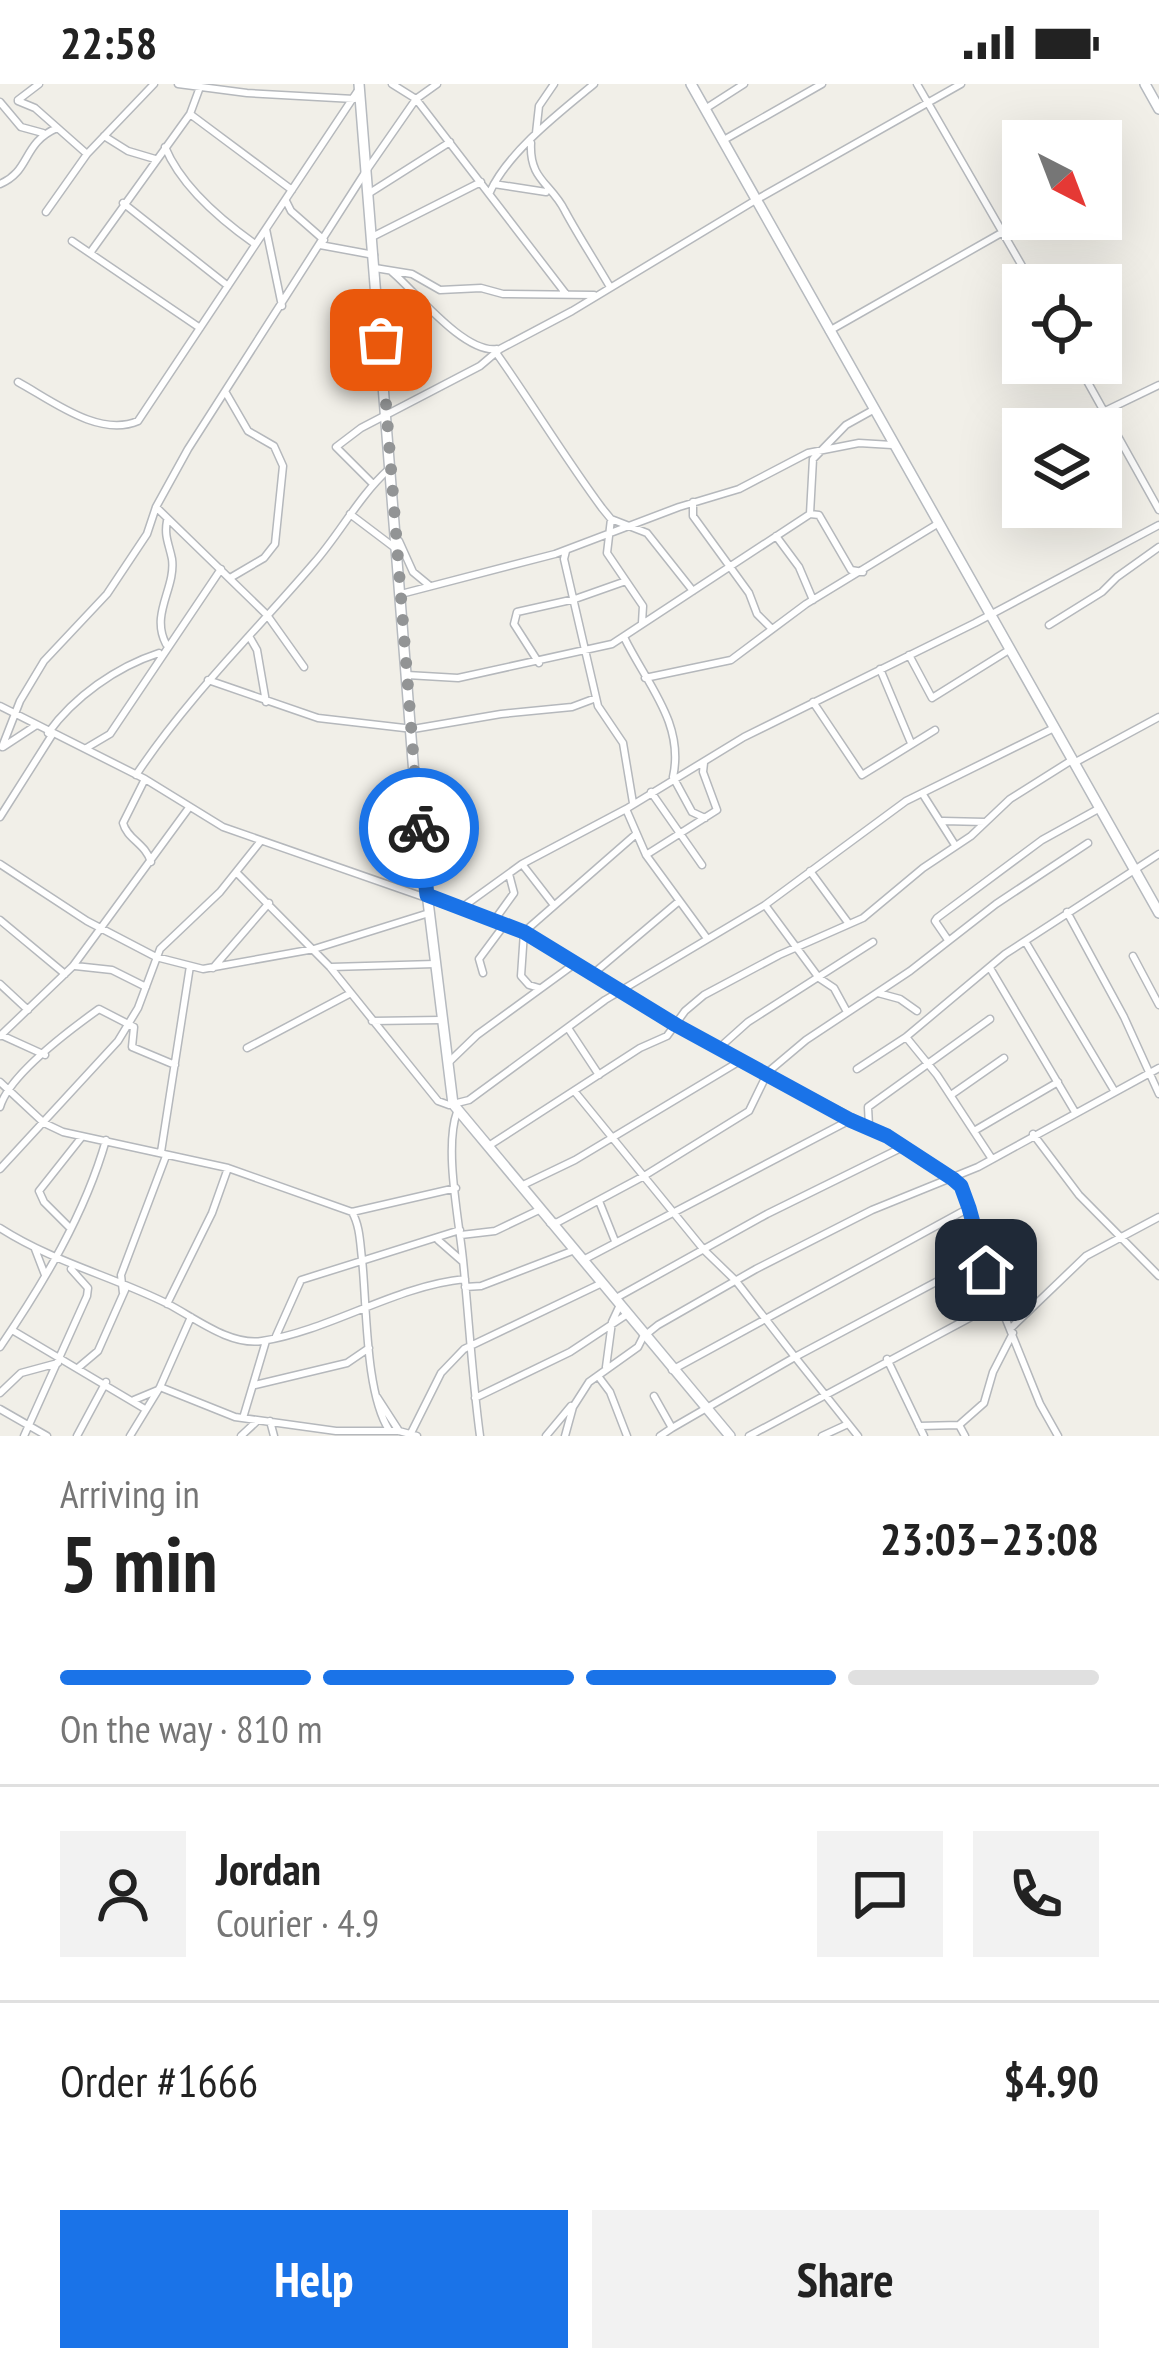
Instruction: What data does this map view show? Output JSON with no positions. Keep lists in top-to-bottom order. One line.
{"north":"bottom right","page":{"status":"22:58","heading":["5 min","Arriving in","23:03–23:08"],"panel":["Jordan","Courier · 4.9","Order #1666","$4.90"],"bar":"On the way · 810 m","buttons":["Help","Share"]}}
